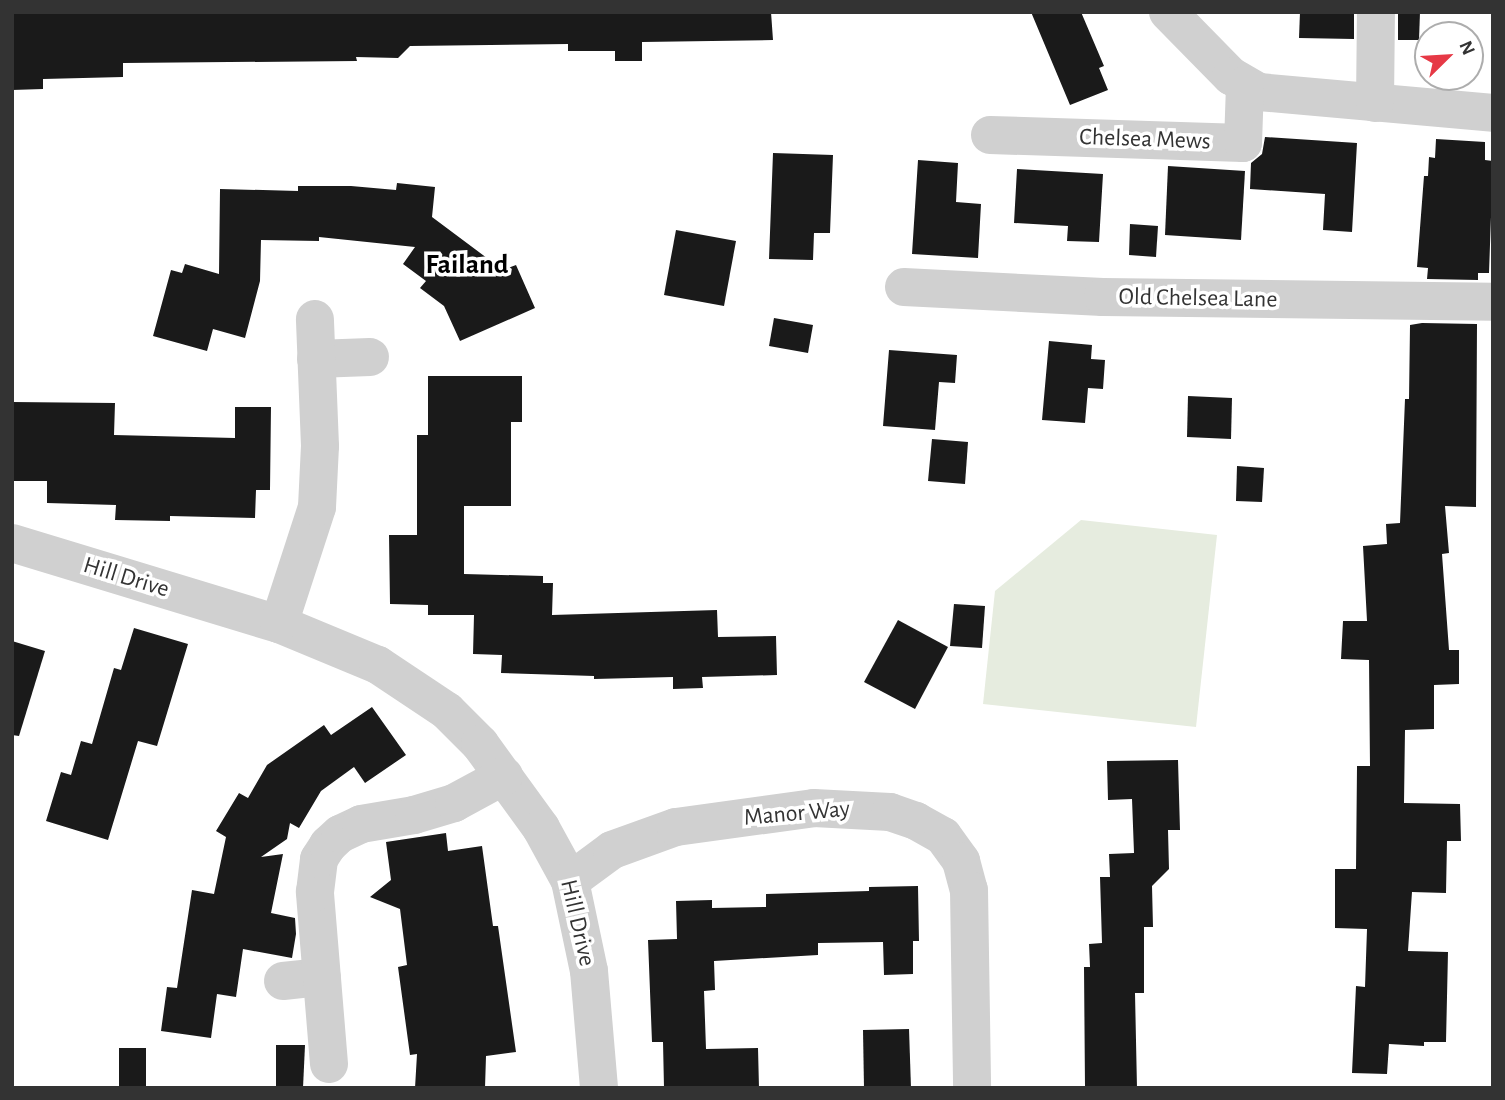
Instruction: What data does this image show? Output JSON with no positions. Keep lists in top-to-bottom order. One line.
{"streets":{"street":["Chelsea Mews","Old Chelsea Lane","Hill Drive","Manor Way"]},"crossings":[["Hill Drive","Manor Way"]],"districts":["Failand"],"north":"top right"}
